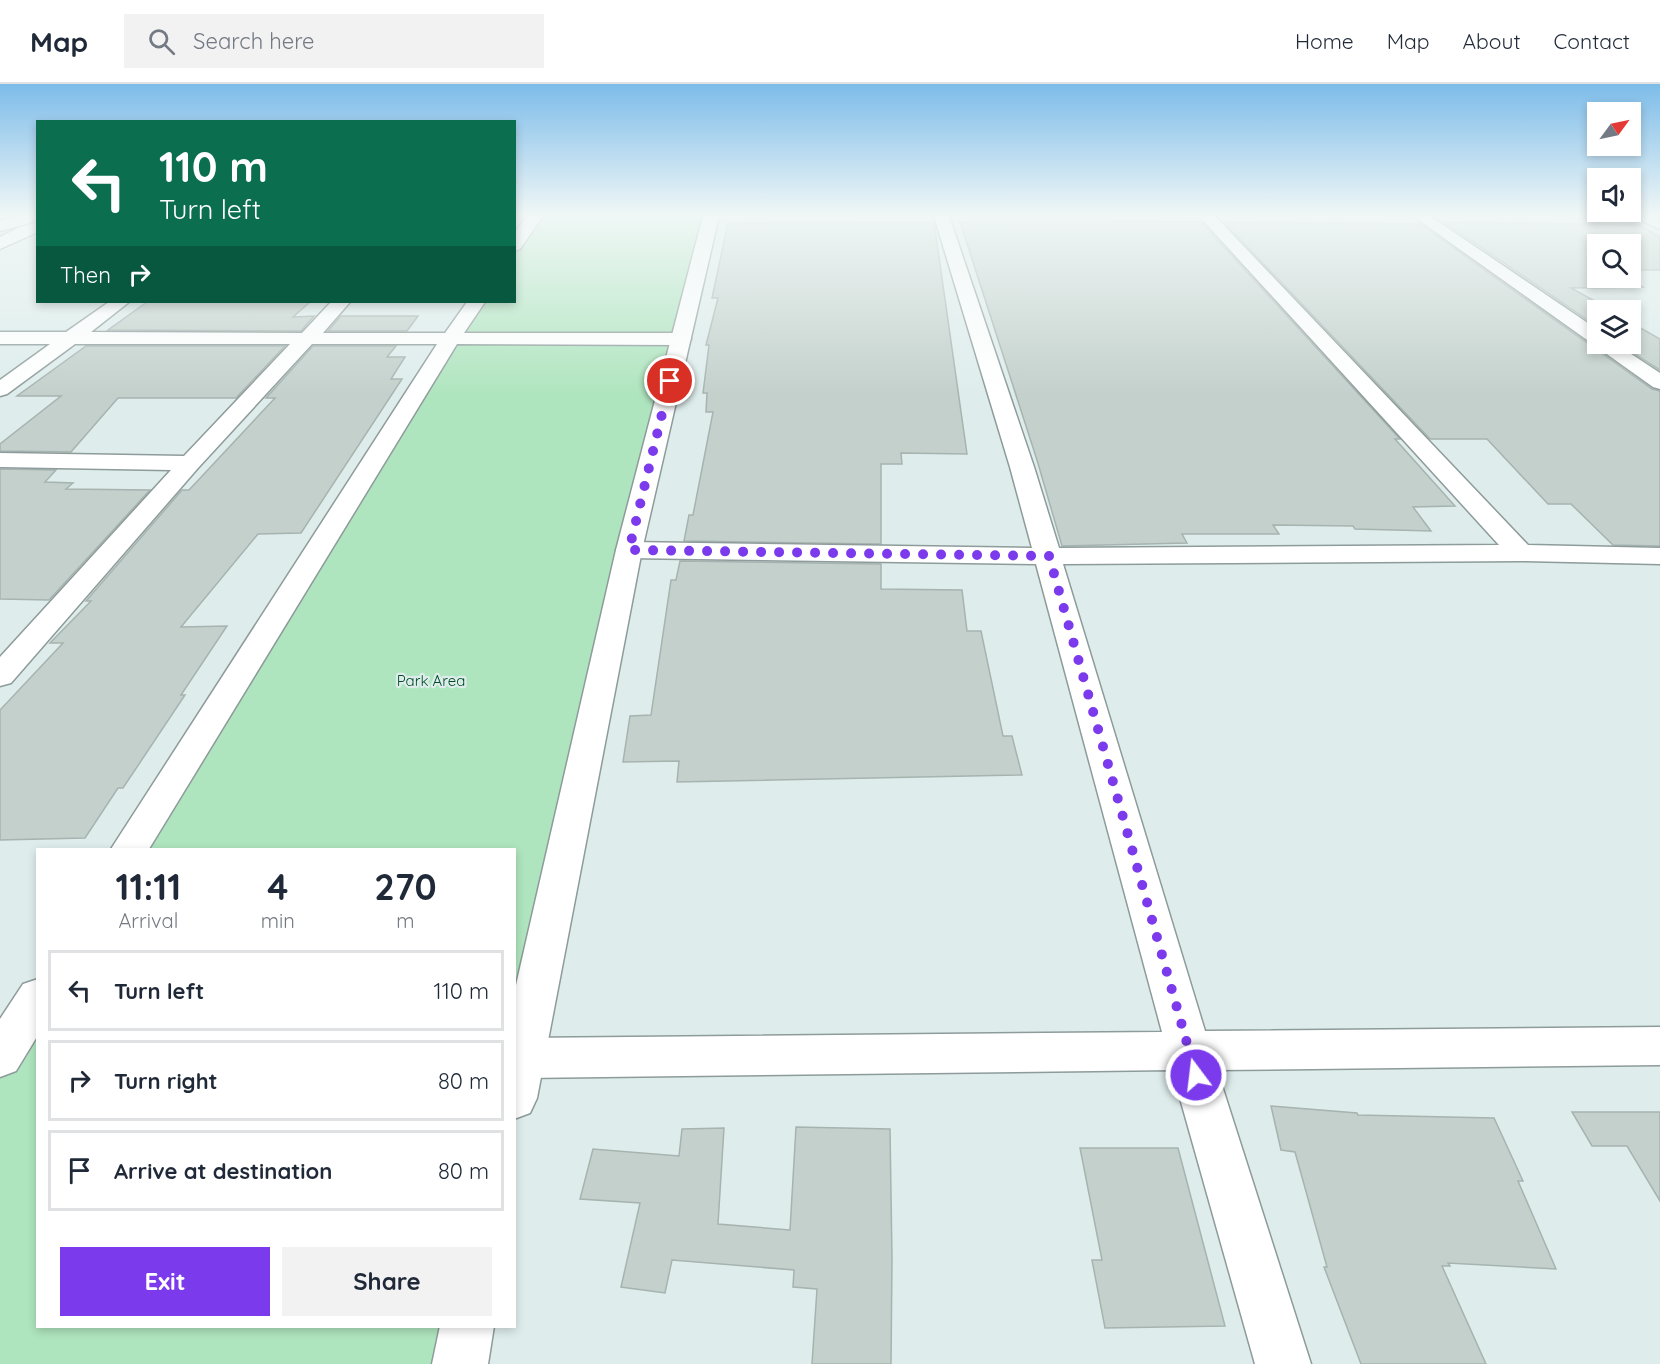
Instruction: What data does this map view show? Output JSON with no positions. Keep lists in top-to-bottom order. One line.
{"parks":["Park Area"],"north":"top right","page":{"header":"Map","search":"Search here","nav":["Home","Map","About","Contact"],"turn":["110 m","Turn left"],"then":"Then","eta":["11:11","Arrival","4","min","270","m"],"list":[{"name":"Turn left","value":"110 m"},{"name":"Turn right","value":"80 m"},{"name":"Arrive at destination","value":"80 m"}],"buttons":["Exit","Share"]}}
